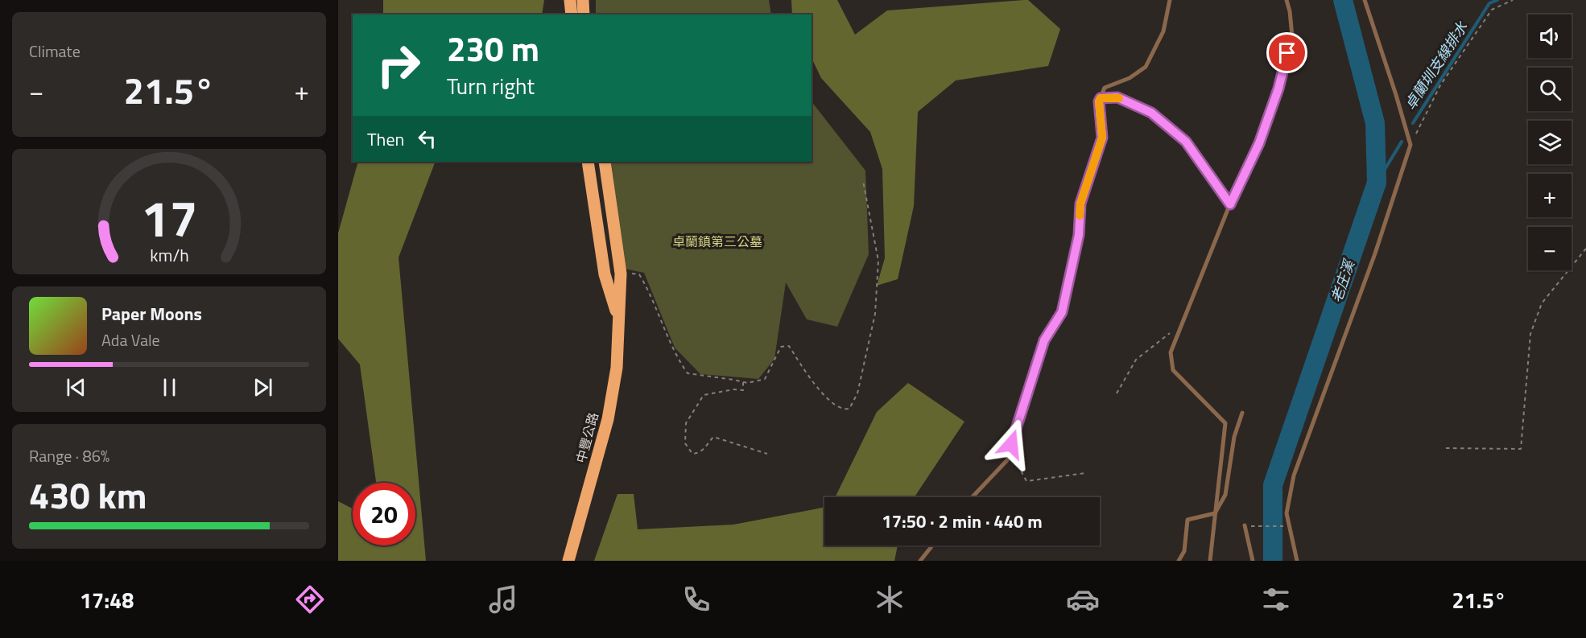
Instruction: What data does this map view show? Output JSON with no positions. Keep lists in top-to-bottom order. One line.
{"streets":{"main road":["中豐公路"]},"water":["卓蘭圳支線排水","老庄溪"],"parks":["卓蘭鎮第三公墓"],"page":{"tile":["Climate",["Range · 86%","430 km"]],"map_buttons":["+","−"],"turn":["230 m","Turn right"],"heat":["−","21.5°","+"],"then":"Then","song":["Paper Moons","Ada Vale"],"limit":"20","trip":"17:50 · 2 min · 440 m","tabs":["17:48","21.5°"],"gauge":["17","km/h"]}}
